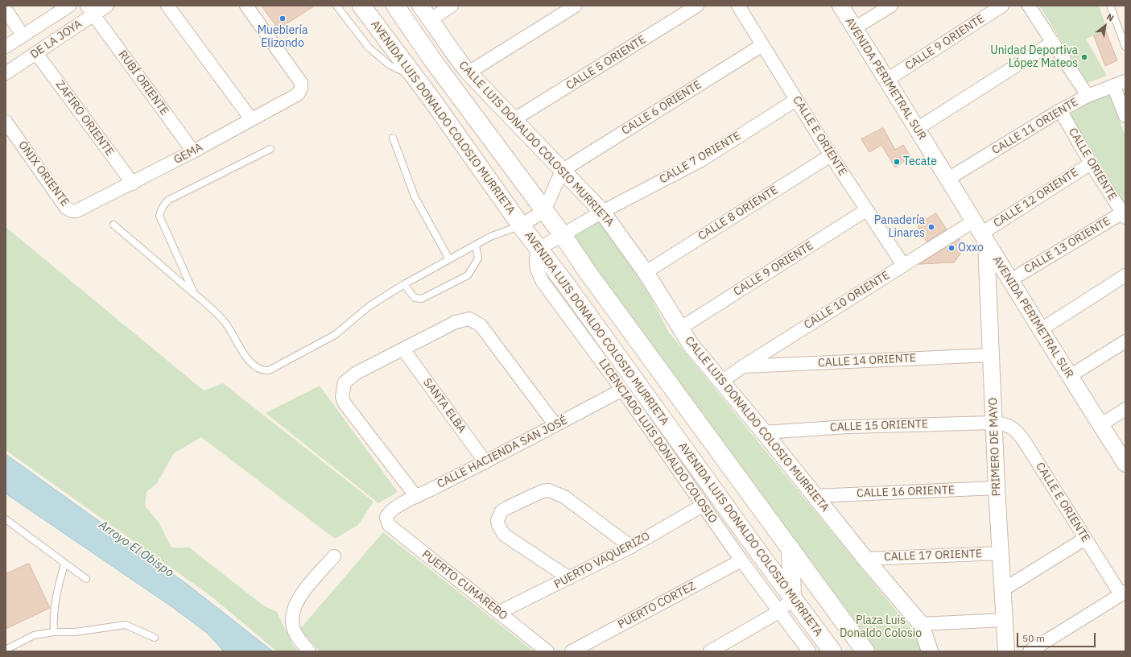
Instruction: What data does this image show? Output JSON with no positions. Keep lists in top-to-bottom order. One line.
{"streets":{"main road":["AVENIDA LUIS DONALDO COLOSIO MURRIETA"],"street":["DE LA JOYA","CALLE 9 ORIENTE","CALLE 5 ORIENTE","AVENIDA PERIMETRAL SUR","RUBÍ ORIENTE","CALLE 6 ORIENTE","ZAFIRO ORIENTE","CALLE 11 ORIENTE","CALLE E ORIENTE","CALLE LUIS DONALDO COLOSIO MURRIETA","GEMA","CALLE 7 ORIENTE","CALLE ORIENTE","ÓNIX ORIENTE","CALLE 12 ORIENTE","CALLE 8 ORIENTE","CALLE 13 ORIENTE","CALLE 10 ORIENTE","CALLE 14 ORIENTE","SANTA ELBA","CALLE 15 ORIENTE","LICENCIADO LUIS DONALDO COLOSIO","PRIMERO DE MAYO","CALLE HACIENDA SAN JOSÉ","CALLE 16 ORIENTE","CALLE 17 ORIENTE","PUERTO VAQUERIZO","PUERTO CUMAREBO","PUERTO CORTEZ"]},"crossings":[["DE LA JOYA","RUBÍ ORIENTE"],["DE LA JOYA","ZAFIRO ORIENTE"],["CALLE 9 ORIENTE","AVENIDA PERIMETRAL SUR"],["CALLE 9 ORIENTE","CALLE E ORIENTE"],["CALLE 9 ORIENTE","CALLE LUIS DONALDO COLOSIO MURRIETA"],["CALLE 5 ORIENTE","CALLE LUIS DONALDO COLOSIO MURRIETA"],["AVENIDA PERIMETRAL SUR","CALLE 11 ORIENTE"],["AVENIDA PERIMETRAL SUR","CALLE 12 ORIENTE"],["AVENIDA PERIMETRAL SUR","CALLE 13 ORIENTE"],["AVENIDA PERIMETRAL SUR","CALLE 10 ORIENTE"],["AVENIDA PERIMETRAL SUR","PRIMERO DE MAYO"],["RUBÍ ORIENTE","GEMA"],["CALLE 6 ORIENTE","CALLE E ORIENTE"],["CALLE 6 ORIENTE","CALLE LUIS DONALDO COLOSIO MURRIETA"],["AVENIDA LUIS DONALDO COLOSIO MURRIETA","LICENCIADO LUIS DONALDO COLOSIO"],["ZAFIRO ORIENTE","GEMA"],["CALLE 11 ORIENTE","CALLE ORIENTE"],["CALLE E ORIENTE","CALLE 7 ORIENTE"],["CALLE E ORIENTE","CALLE 8 ORIENTE"],["CALLE E ORIENTE","CALLE 10 ORIENTE"],["CALLE E ORIENTE","CALLE 15 ORIENTE"],["CALLE E ORIENTE","PRIMERO DE MAYO"],["CALLE LUIS DONALDO COLOSIO MURRIETA","CALLE 7 ORIENTE"],["CALLE LUIS DONALDO COLOSIO MURRIETA","CALLE 8 ORIENTE"],["CALLE LUIS DONALDO COLOSIO MURRIETA","CALLE 10 ORIENTE"],["CALLE LUIS DONALDO COLOSIO MURRIETA","CALLE 15 ORIENTE"],["CALLE LUIS DONALDO COLOSIO MURRIETA","CALLE 16 ORIENTE"],["CALLE LUIS DONALDO COLOSIO MURRIETA","CALLE 17 ORIENTE"],["GEMA","ÓNIX ORIENTE"],["CALLE ORIENTE","CALLE 12 ORIENTE"],["CALLE ORIENTE","CALLE 13 ORIENTE"],["CALLE 12 ORIENTE","CALLE 10 ORIENTE"],["CALLE 12 ORIENTE","PRIMERO DE MAYO"],["CALLE 10 ORIENTE","CALLE 14 ORIENTE"],["CALLE 10 ORIENTE","PRIMERO DE MAYO"],["CALLE 14 ORIENTE","PRIMERO DE MAYO"],["SANTA ELBA","CALLE HACIENDA SAN JOSÉ"],["CALLE 15 ORIENTE","PRIMERO DE MAYO"],["LICENCIADO LUIS DONALDO COLOSIO","CALLE HACIENDA SAN JOSÉ"],["LICENCIADO LUIS DONALDO COLOSIO","PUERTO VAQUERIZO"],["LICENCIADO LUIS DONALDO COLOSIO","PUERTO CORTEZ"],["PRIMERO DE MAYO","CALLE 16 ORIENTE"],["PRIMERO DE MAYO","CALLE 17 ORIENTE"],["CALLE HACIENDA SAN JOSÉ","PUERTO CUMAREBO"],["PUERTO VAQUERIZO","PUERTO CUMAREBO"]],"water":["Arroyo El Obispo"],"parks":["Plaza Luis Donaldo Colosio"],"places":["Mueblería Elizondo","Unidad Deportiva López Mateos","Tecate","Panadería Linares","Oxxo"],"scale_bar":"50 m","north":"top right"}
